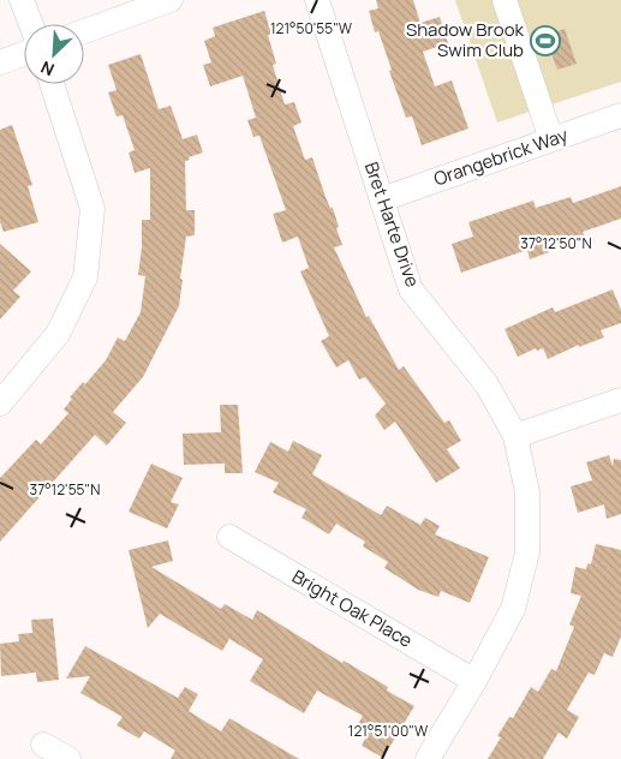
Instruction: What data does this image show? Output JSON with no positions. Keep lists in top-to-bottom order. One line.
{"streets":{"street":["Orangebrick Way","Bret Harte Drive","Bright Oak Place"]},"crossings":[["Orangebrick Way","Bret Harte Drive"],["Bret Harte Drive","Bright Oak Place"]],"places":{"sports":["Shadow Brook Swim Club"]},"north":"bottom left","coordinates":["121°50'55\"W","37°12'50\"N","37°12'55\"N","121°51'00\"W"]}
